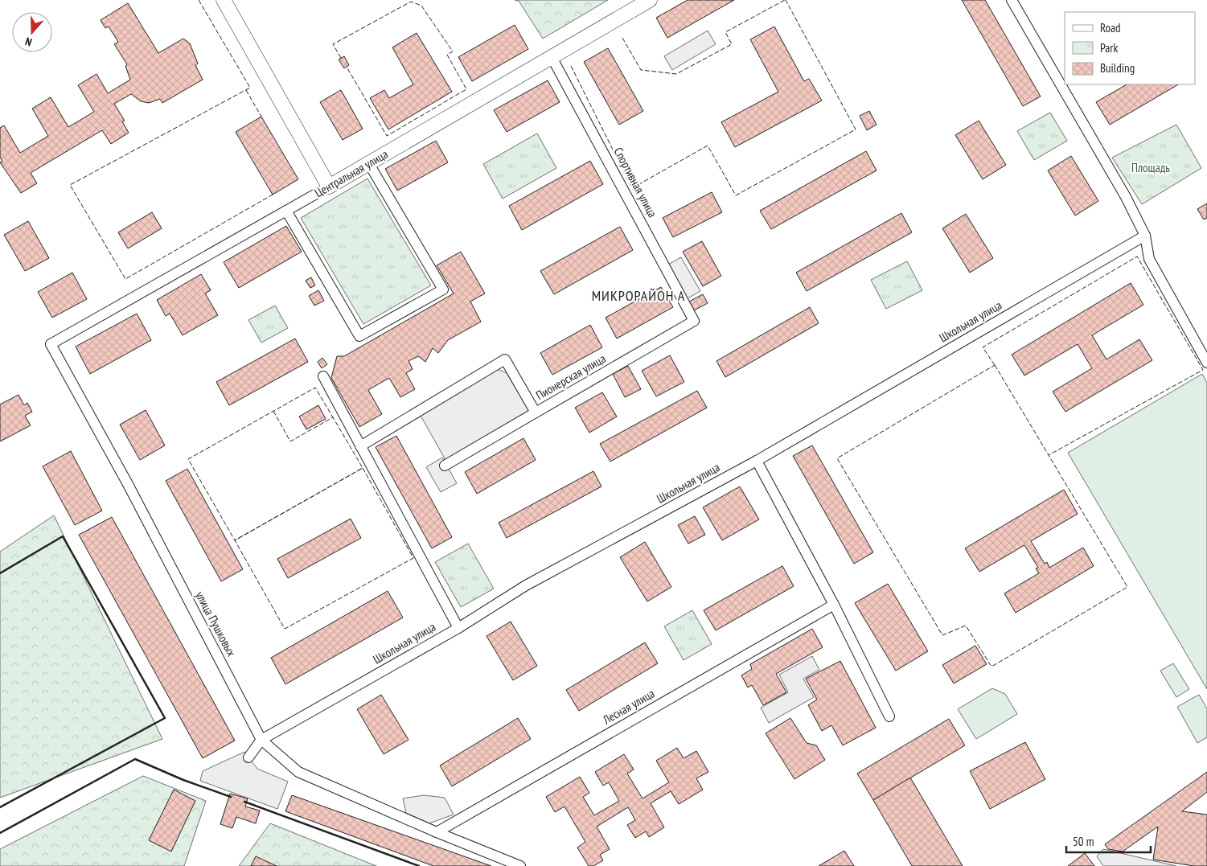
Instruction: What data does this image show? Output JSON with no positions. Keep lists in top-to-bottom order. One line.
{"streets":{"main road":["Центральная улица"],"street":["Спортивная улица","Школьная улица","Пионерская улица","улица Пушковых","Лесная улица"]},"crossings":[["Центральная улица","Спортивная улица"],["Центральная улица","улица Пушковых"],["Спортивная улица","Пионерская улица"],["Школьная улица","улица Пушковых"],["улица Пушковых","Лесная улица"]],"districts":["МИКРОРАЙОН А"],"parks":["Площадь"],"legend":["Road","Park","Building"],"scale_bar":"50 m","north":"bottom"}
